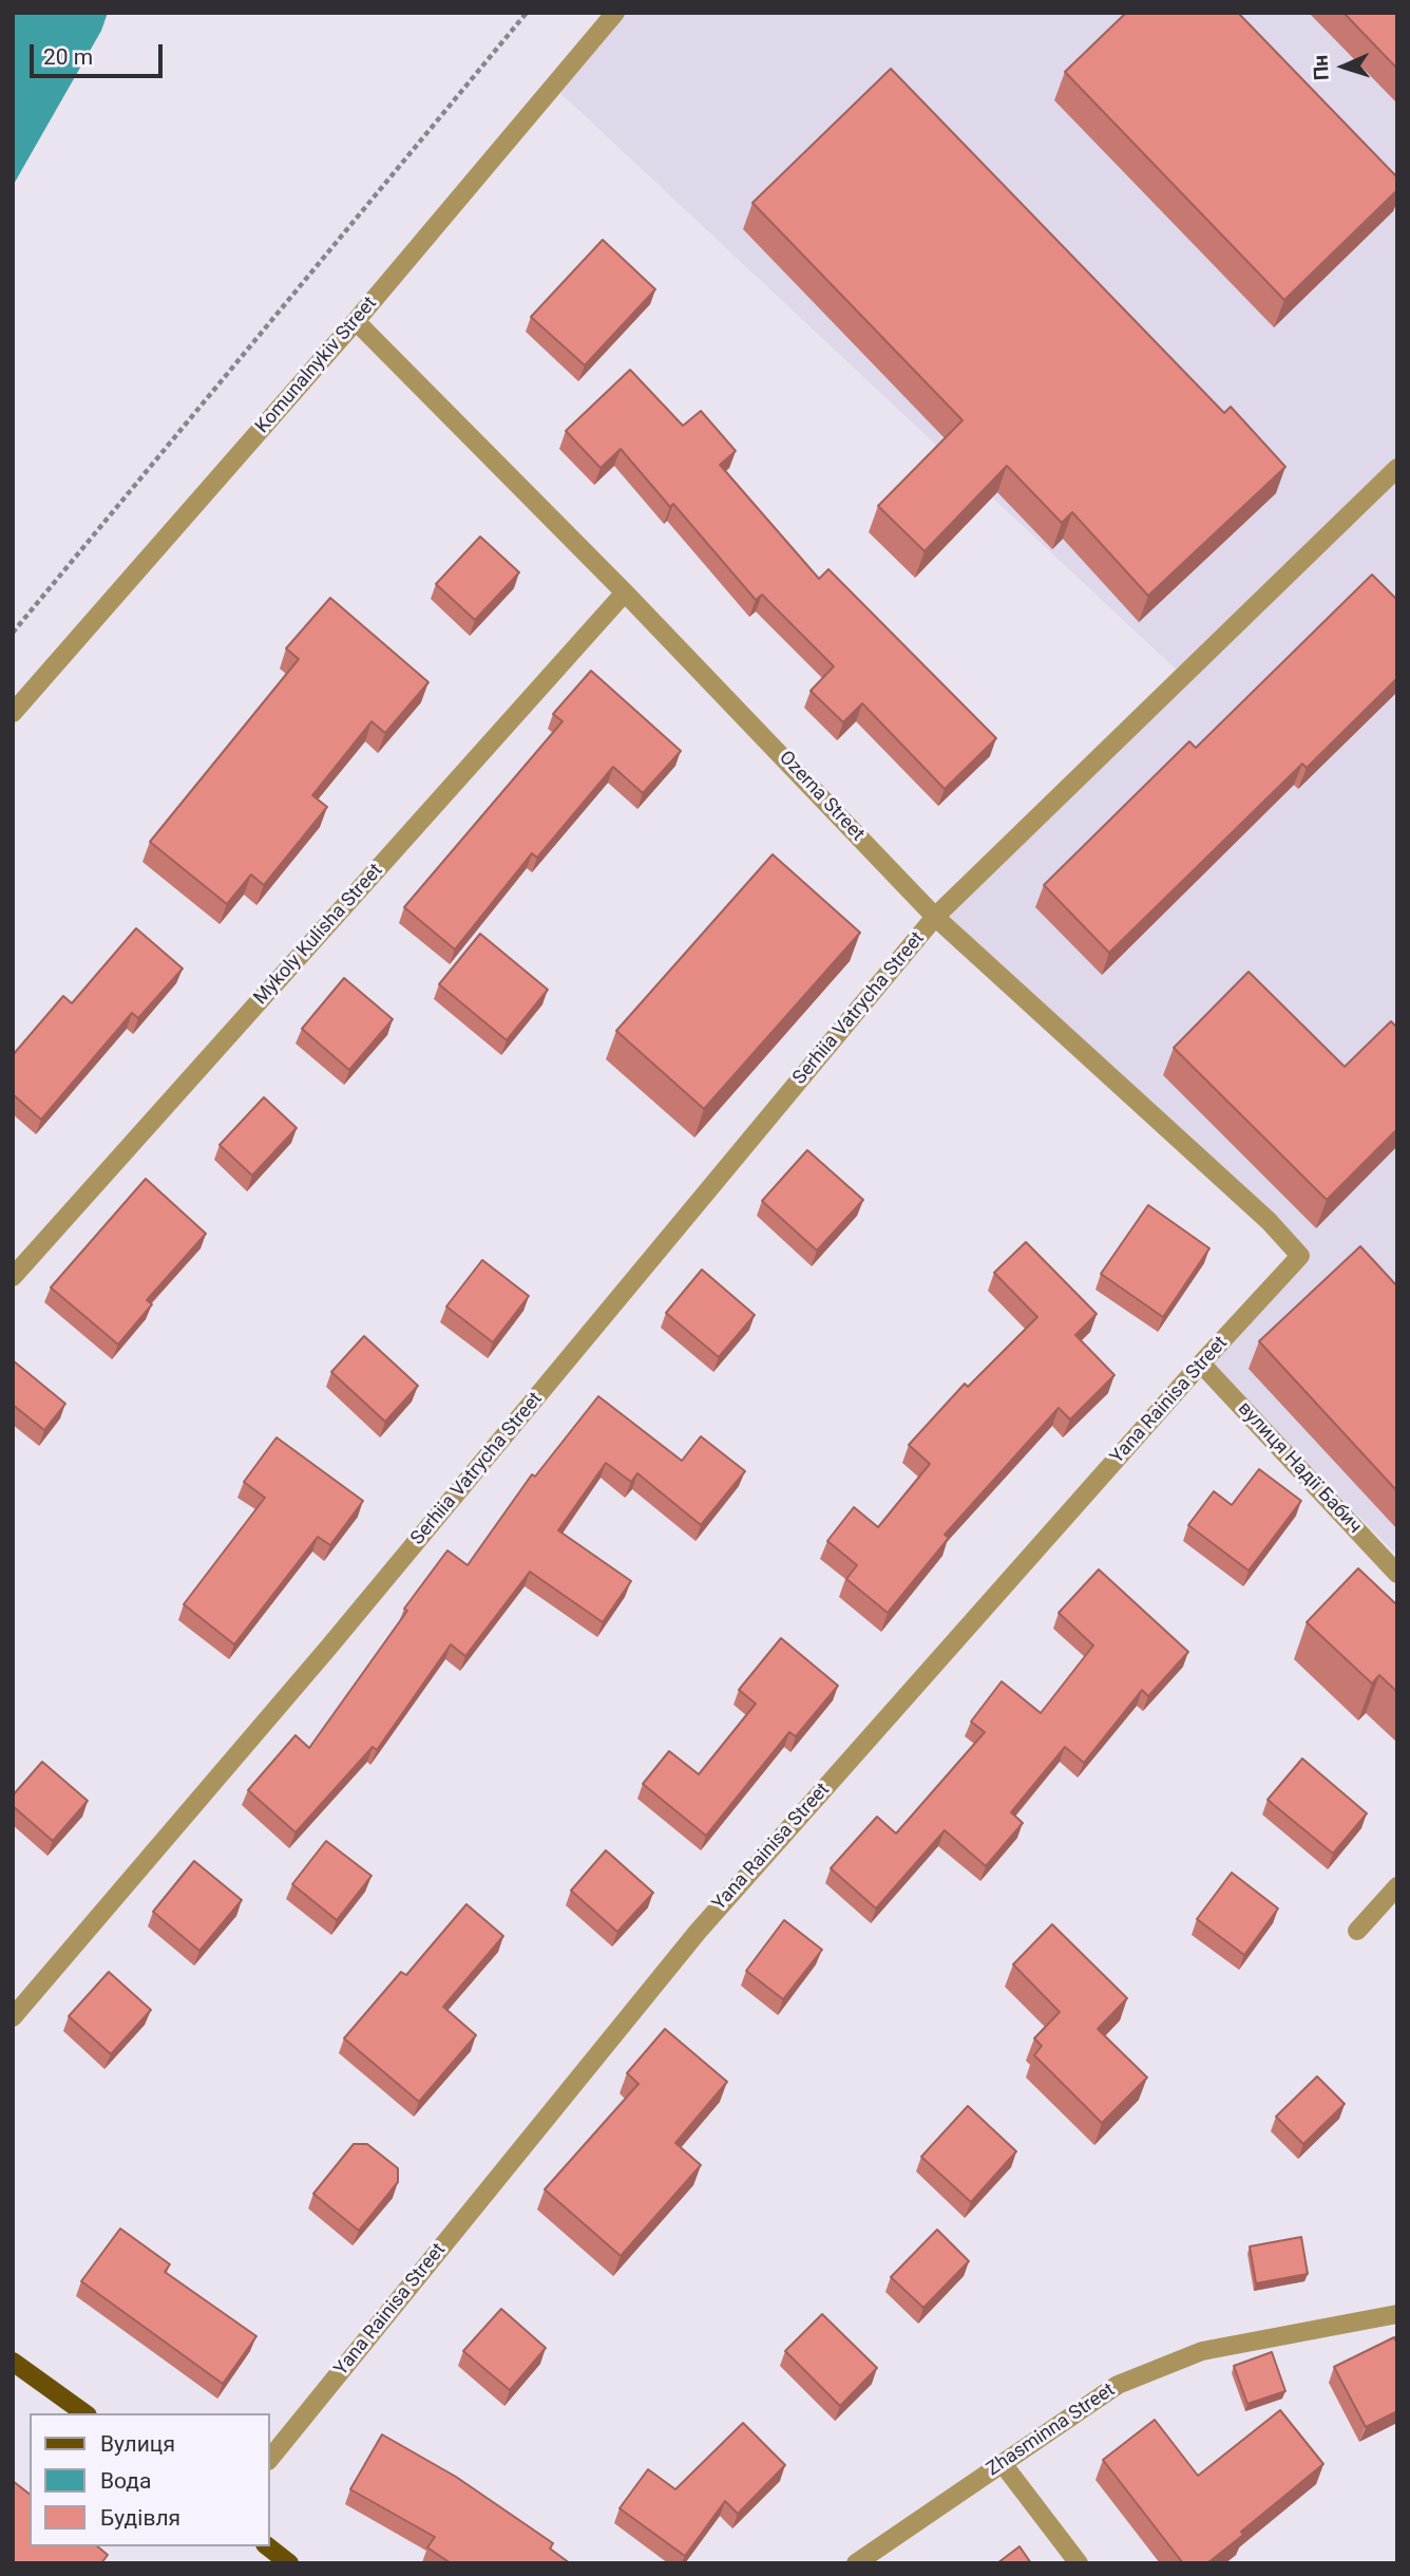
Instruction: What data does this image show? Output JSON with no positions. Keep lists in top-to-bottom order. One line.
{"streets":{"street":["Komunalnykiv Street","Ozerna Street","Mykoly Kulisha Street","Serhiia Vatrycha Street","Yana Rainisa Street","вулиця Надії Бабич","Zhasminna Street"]},"crossings":[["Komunalnykiv Street","Ozerna Street"],["Ozerna Street","Mykoly Kulisha Street"],["Ozerna Street","Serhiia Vatrycha Street"],["Ozerna Street","Yana Rainisa Street"],["Yana Rainisa Street","вулиця Надії Бабич"]],"legend":["Вулиця","Вода","Будівля"],"scale_bar":"20 m","north":"left"}
